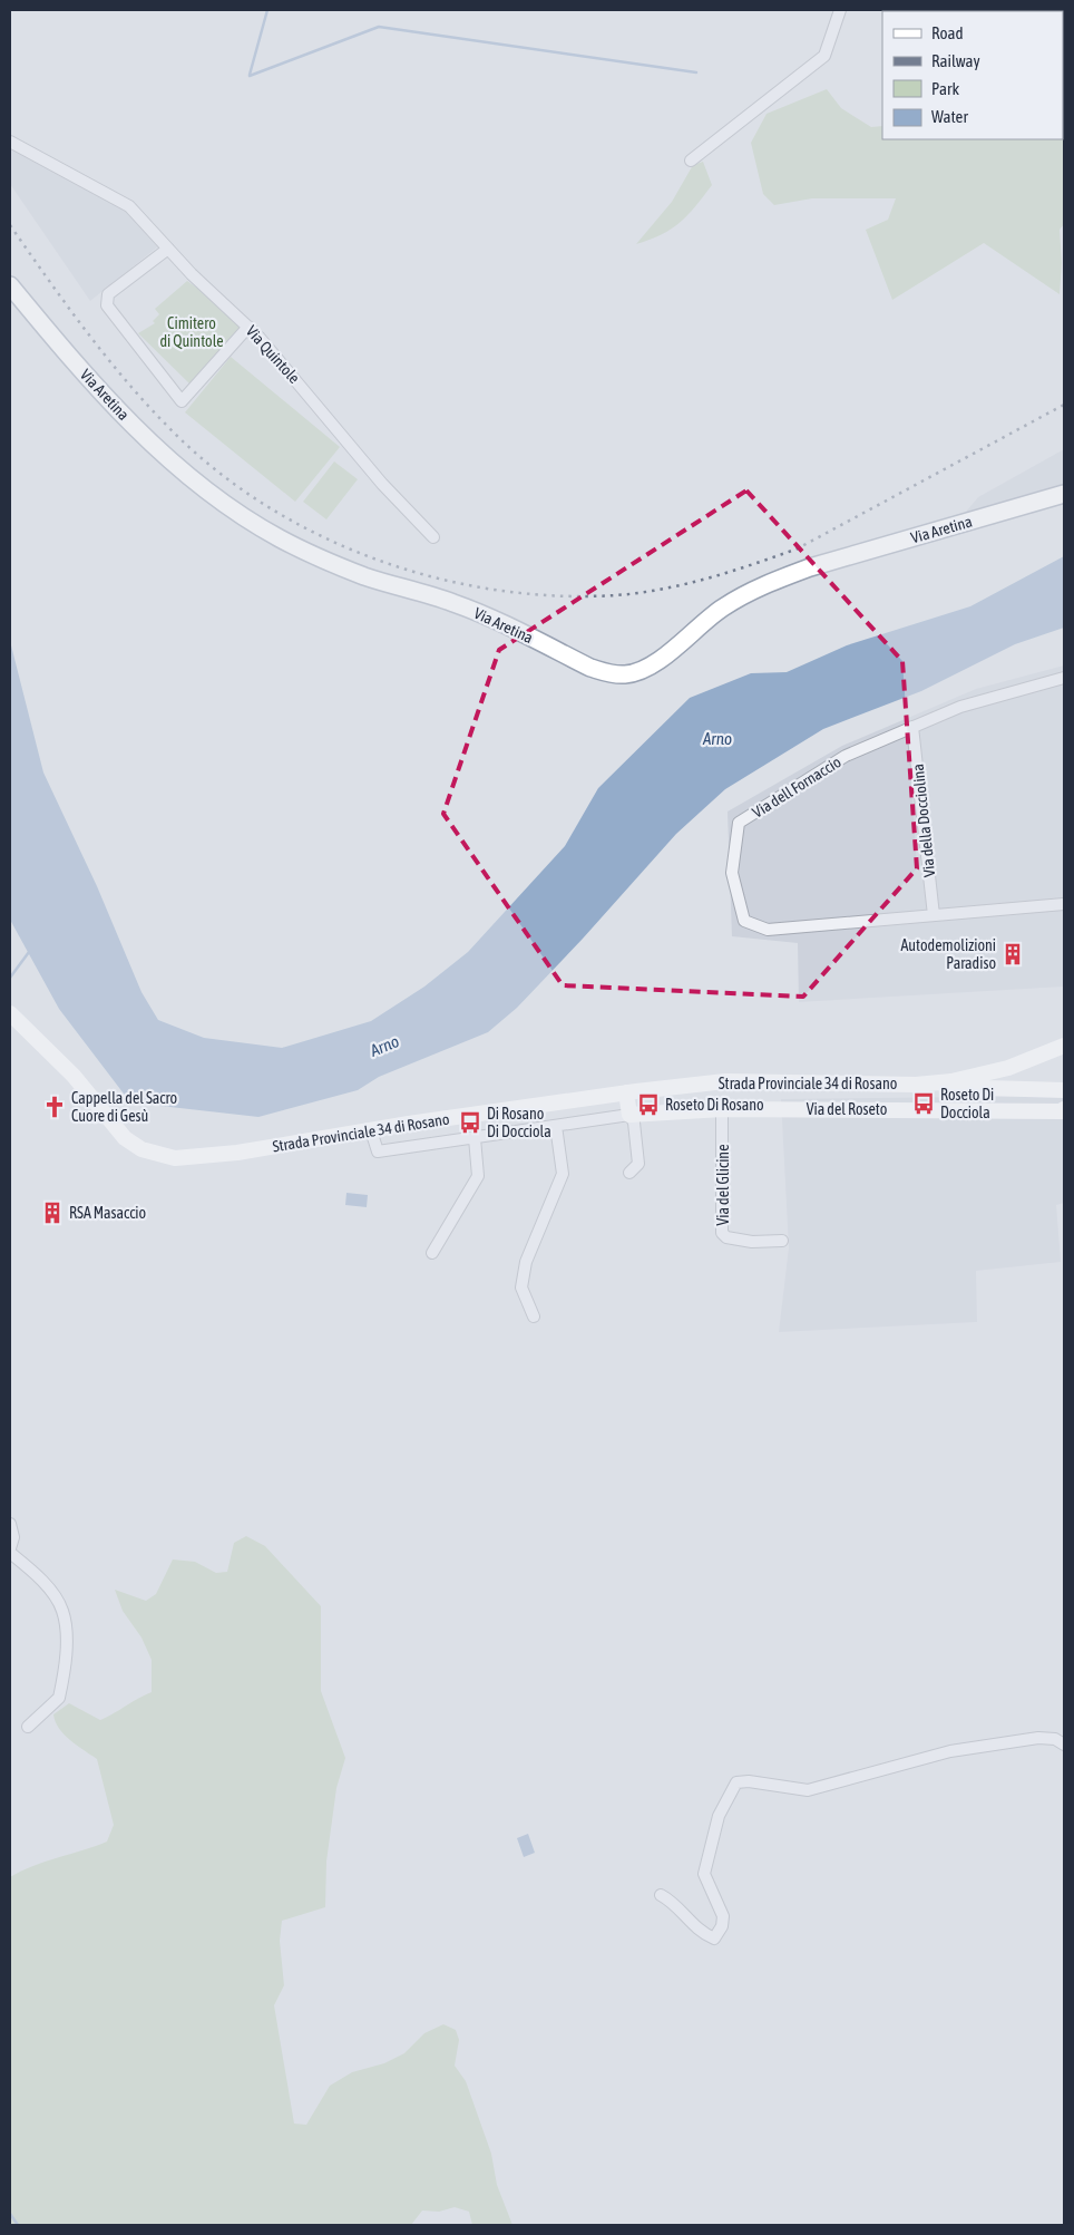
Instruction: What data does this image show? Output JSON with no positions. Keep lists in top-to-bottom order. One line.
{"streets":{"main road":["Via Aretina","Strada Provinciale 34 di Rosano","Via del Roseto"],"street":["Via Quintole","Via dell Fornaccio","Via della Docciolina","Via del Glicine"]},"crossings":[["Via dell Fornaccio","Via della Docciolina"],["Strada Provinciale 34 di Rosano","Via del Roseto"],["Via del Roseto","Via del Glicine"]],"water":["Arno"],"parks":["Cimitero di Quintole"],"places":{"building":["Autodemolizioni Paradiso","RSA Masaccio"],"bus stop":["Roseto Di Docciola","Roseto Di Rosano","Di Rosano Di Docciola"],"church":["Cappella del Sacro Cuore di Gesù"]},"legend":["Road","Railway","Park","Water"]}
